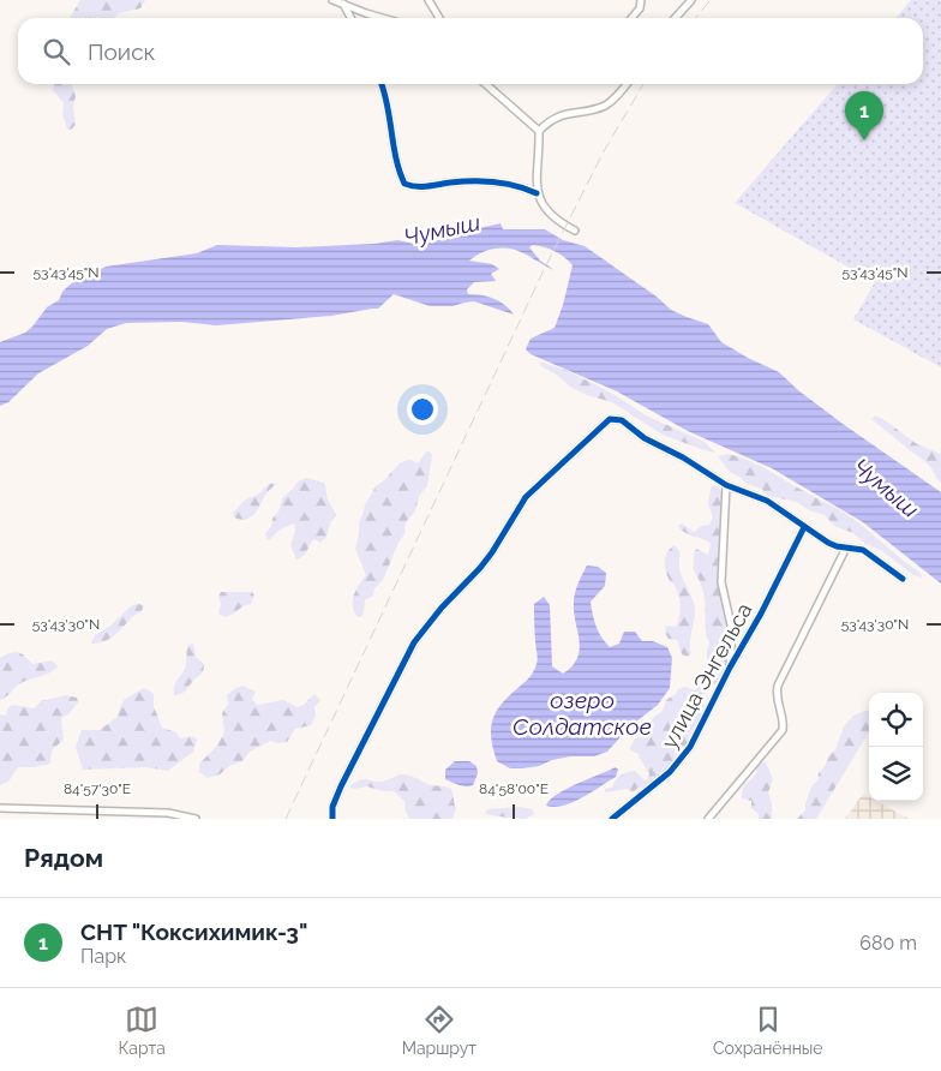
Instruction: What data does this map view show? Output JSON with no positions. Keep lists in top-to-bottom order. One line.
{"streets":{"street":["улица Энгельса"]},"water":["Чумыш","озеро Солдатское"],"page":{"search":"Поиск","pins":"1","heading":"Рядом","list":[{"mark":"1","name":"СНТ \"Коксихимик-3\"","note":"Парк","value":"680 m"}],"nav":["Карта","Маршрут","Сохранённые"]},"coordinates":["53°43'45\"N","53°43'30\"N","84°57'30\"E","84°58'00\"E"]}
